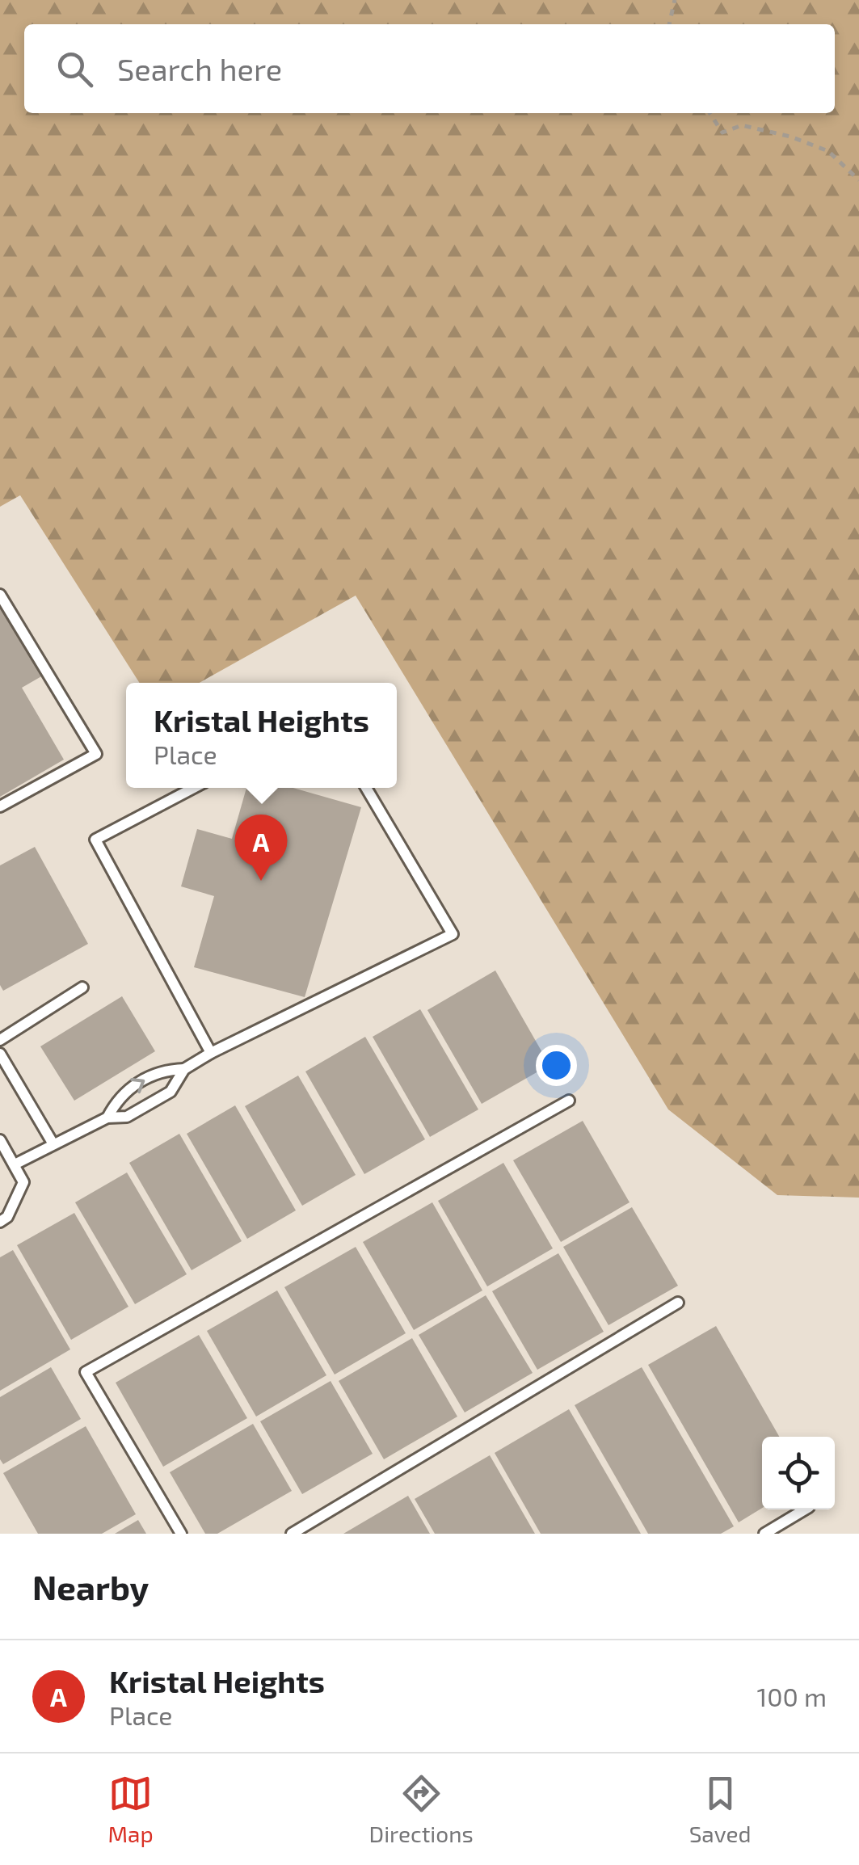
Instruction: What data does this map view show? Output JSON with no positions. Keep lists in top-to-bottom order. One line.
{"page":{"search":"Search here","popup":["Kristal Heights","Place"],"pins":"A","heading":"Nearby","list":[{"mark":"A","name":"Kristal Heights","note":"Place","value":"100 m"}],"nav":["Map","Directions","Saved"]}}
